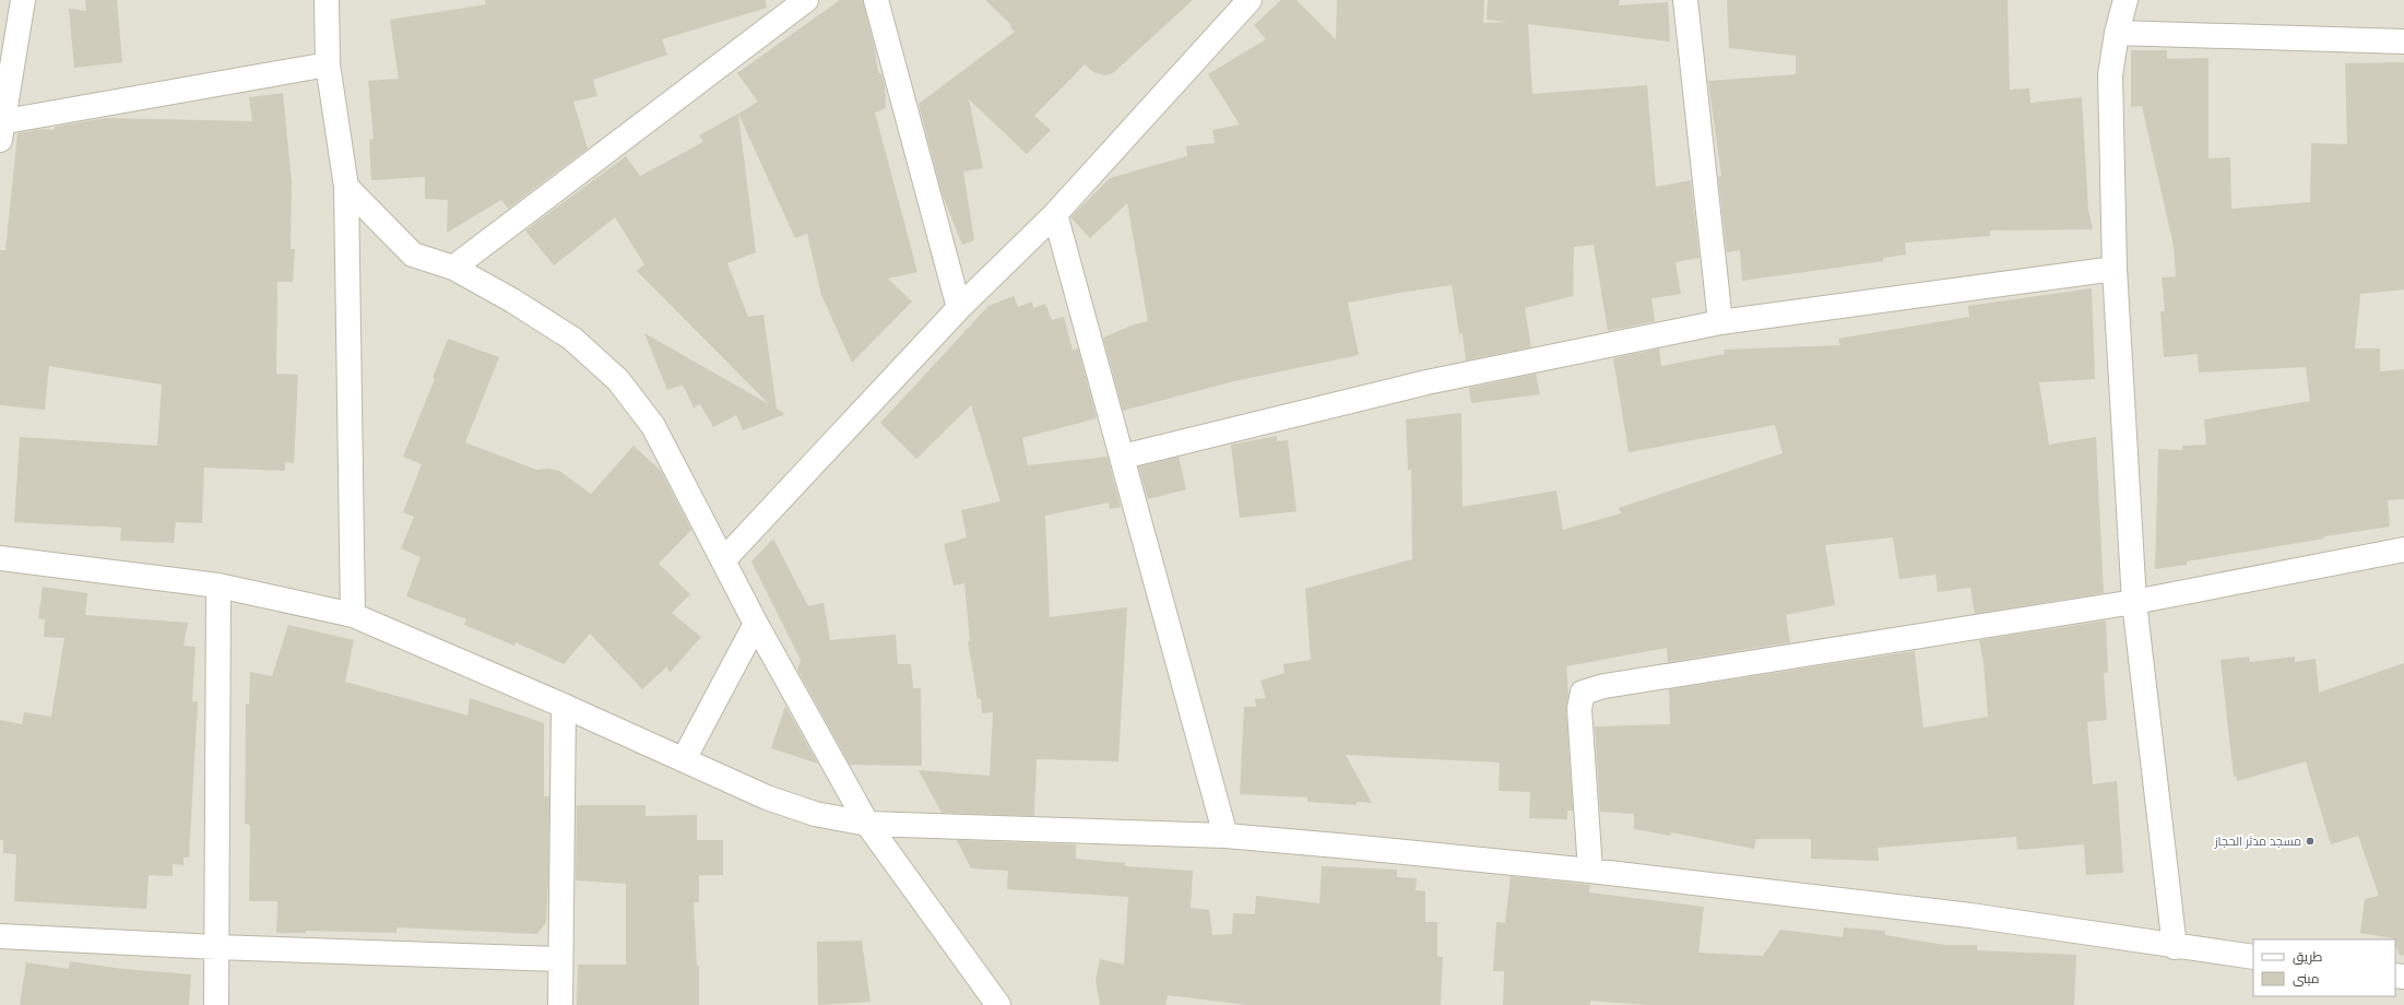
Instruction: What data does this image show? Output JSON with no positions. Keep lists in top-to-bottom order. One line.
{"places":["مسجد مدثر الحجاز"],"legend":["طريق","مبنى"]}
